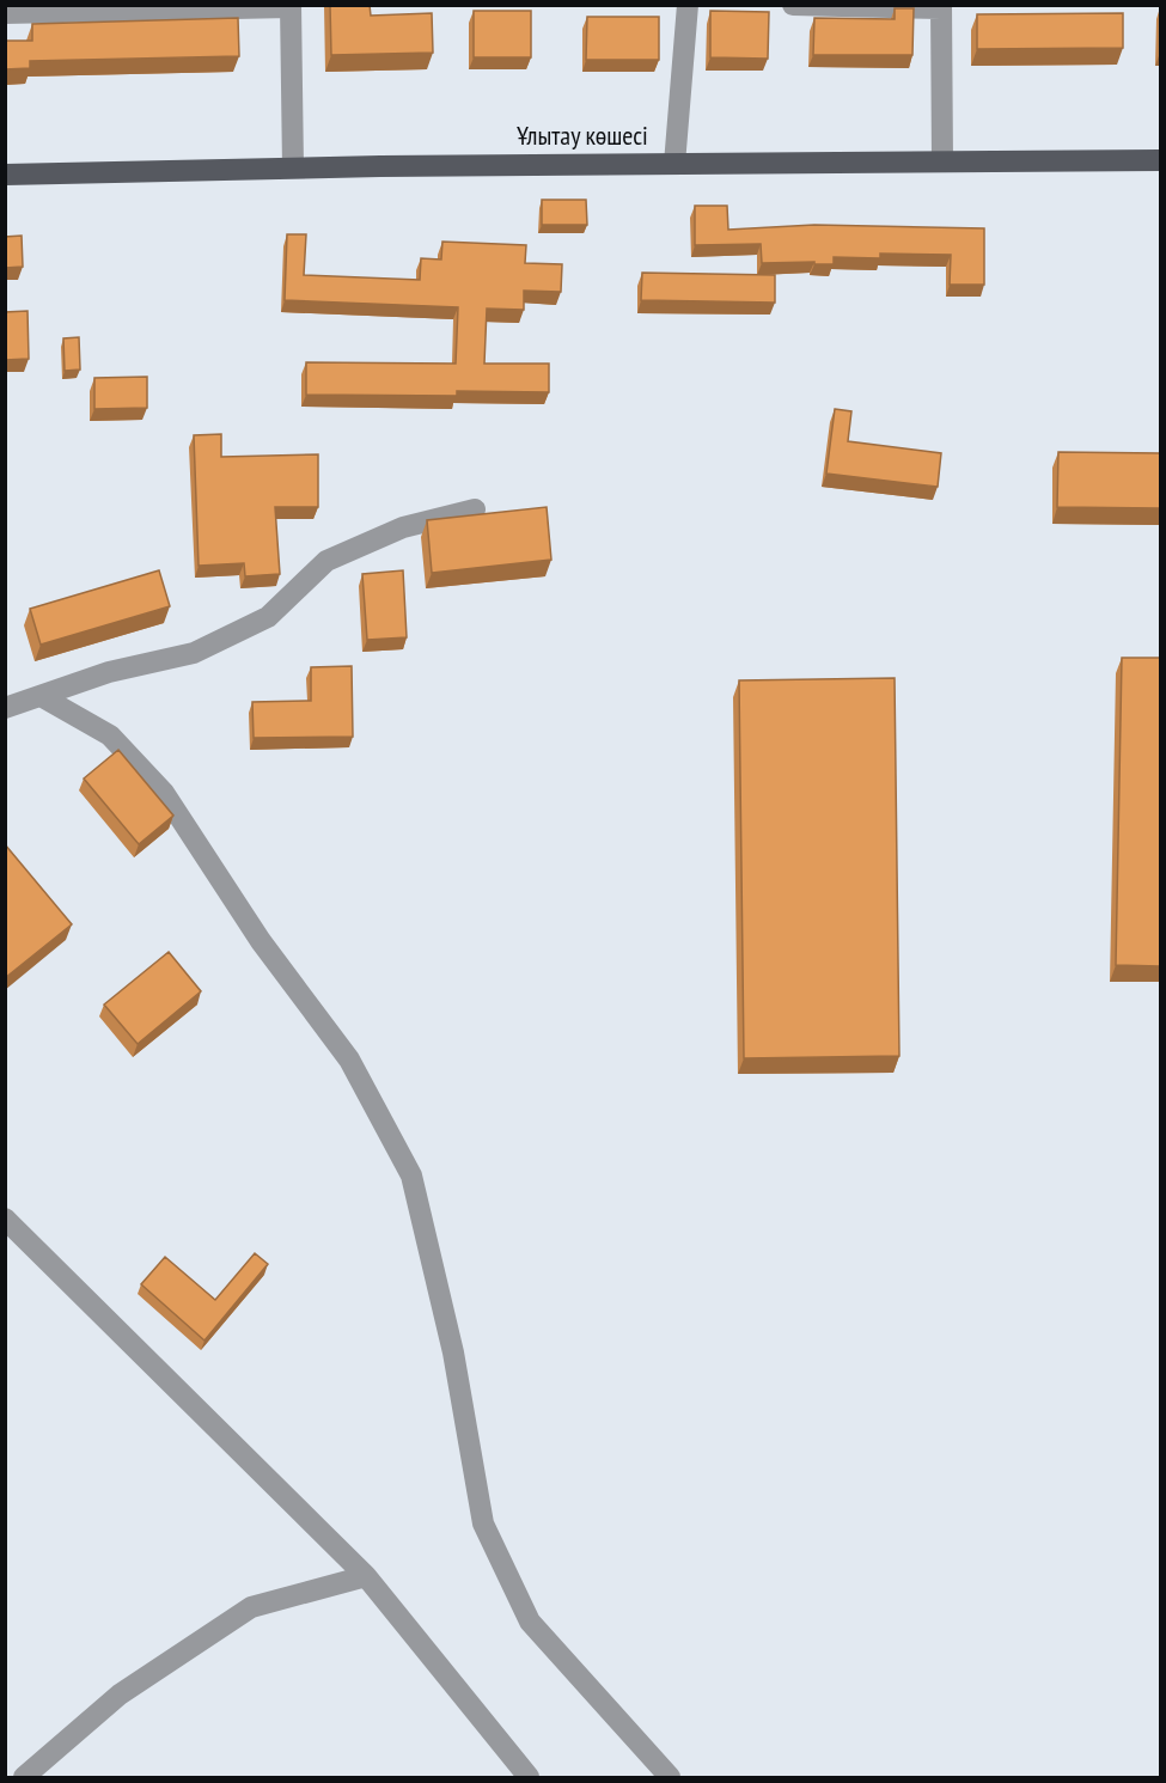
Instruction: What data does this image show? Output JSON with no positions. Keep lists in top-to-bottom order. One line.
{"streets":{"main road":["Ұлытау көшесі"]}}
